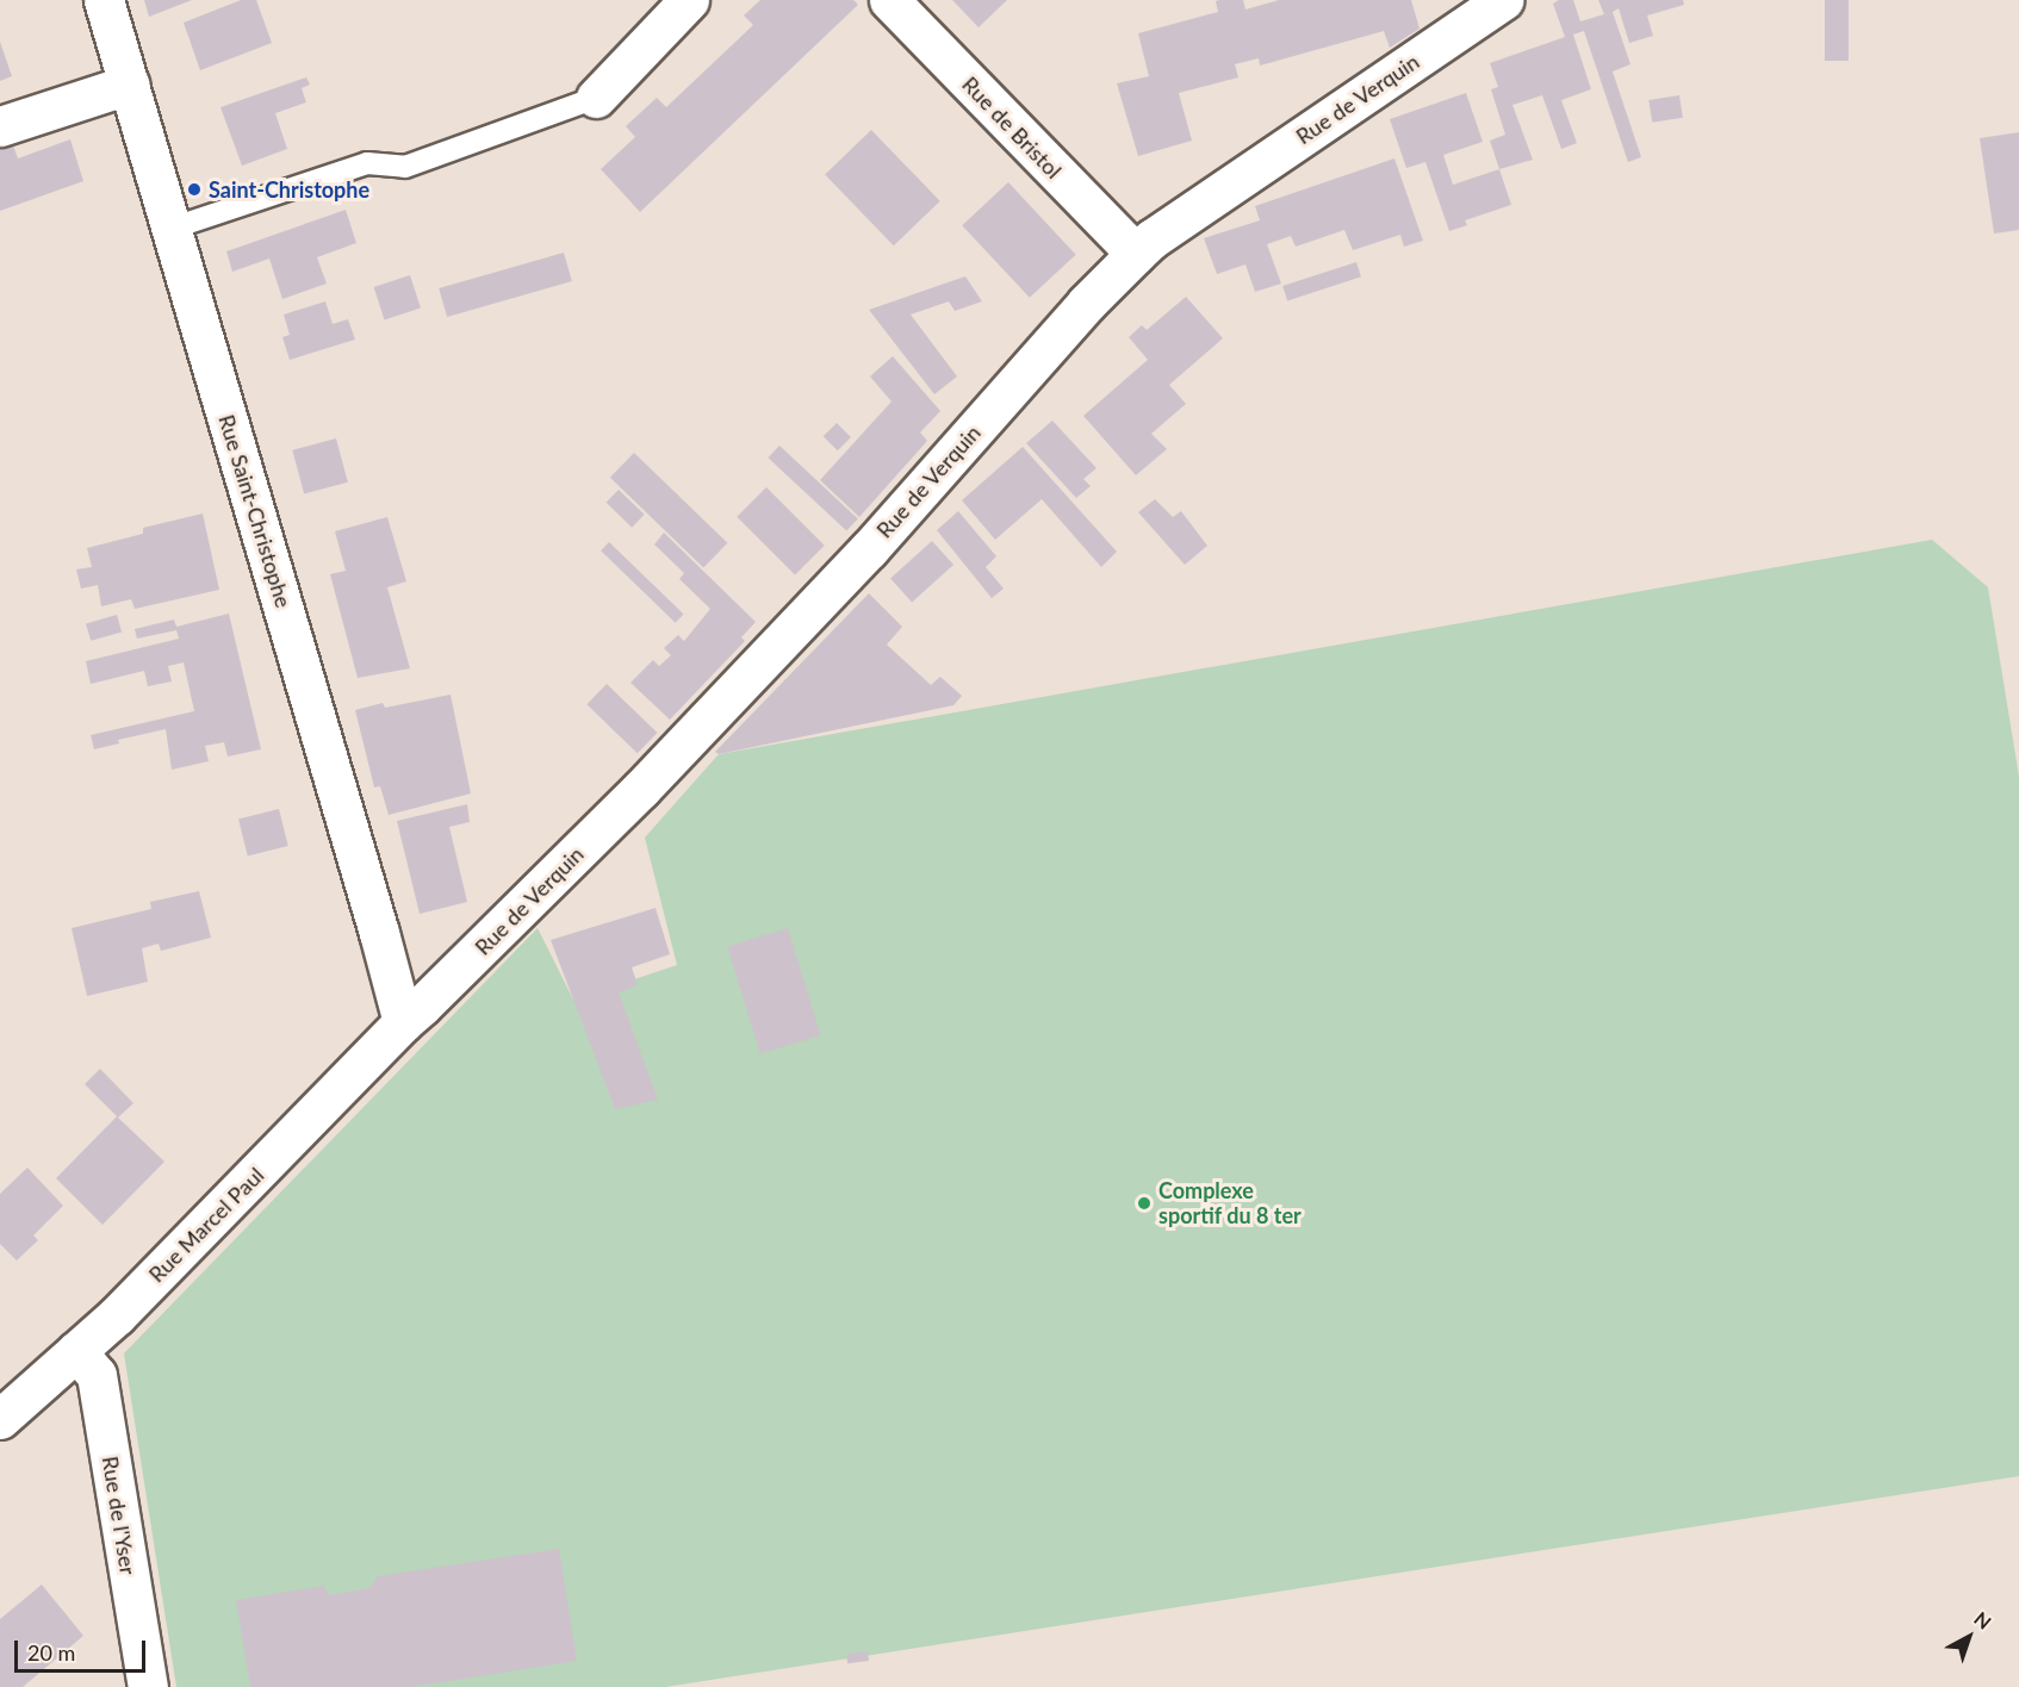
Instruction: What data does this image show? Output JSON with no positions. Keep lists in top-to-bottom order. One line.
{"streets":{"street":["Rue de Verquin","Rue de Bristol","Rue Saint-Christophe","Rue Marcel Paul","Rue de l'Yser"]},"crossings":[["Rue de Verquin","Rue de Bristol"],["Rue de Verquin","Rue Saint-Christophe"],["Rue de Verquin","Rue Marcel Paul"],["Rue Saint-Christophe","Rue Marcel Paul"],["Rue Marcel Paul","Rue de l'Yser"]],"places":["Saint-Christophe","Complexe sportif du 8 ter"],"scale_bar":"20 m","north":"top right"}
